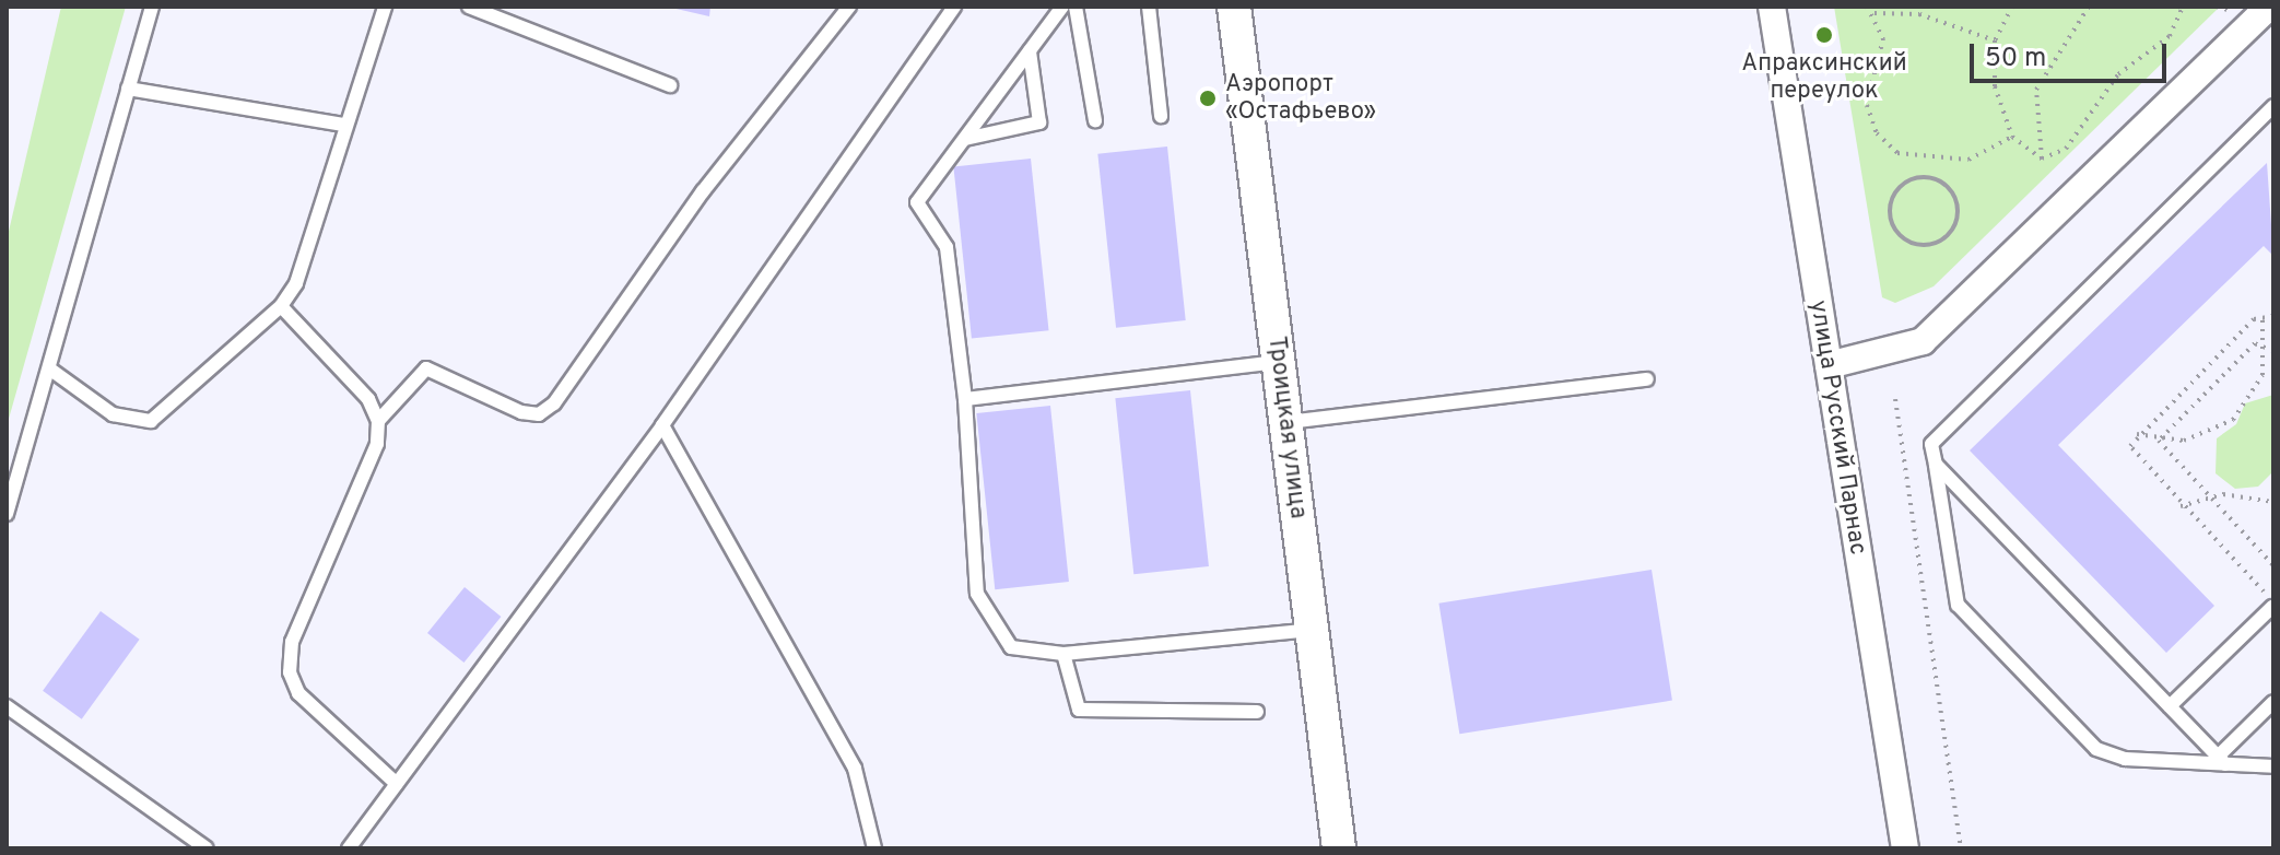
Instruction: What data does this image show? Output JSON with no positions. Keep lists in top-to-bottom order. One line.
{"streets":{"street":["Троицкая улица","улица Русский Парнас"]},"places":["Апраксинский переулок","Аэропорт «Остафьево»"],"scale_bar":"50 m"}
